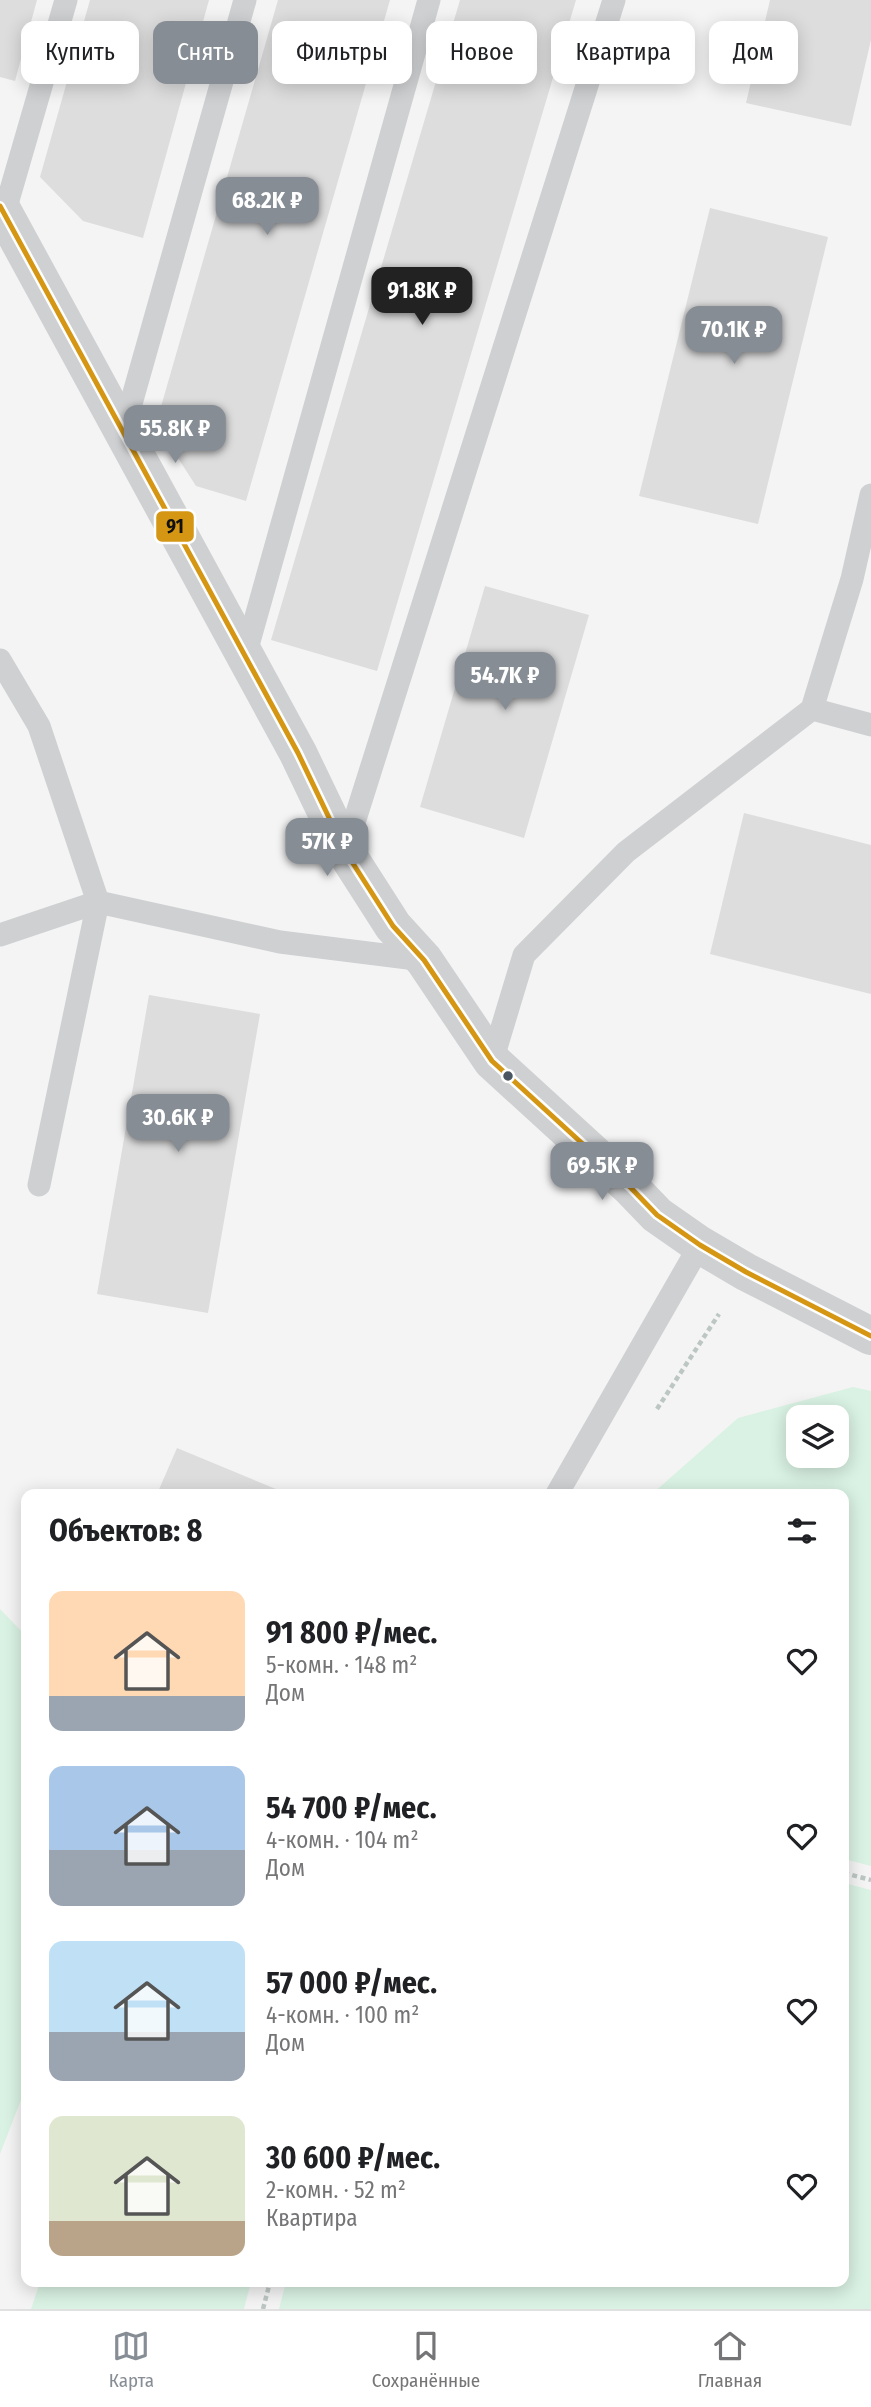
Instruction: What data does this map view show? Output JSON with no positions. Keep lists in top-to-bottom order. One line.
{"lines":["transit line 91"],"page":{"chip":["Купить","Снять","Фильтры","Новое","Квартира","Дом"],"price":["68.2K ₽","91.8K ₽","70.1K ₽","55.8K ₽","54.7K ₽","57K ₽","30.6K ₽","69.5K ₽"],"heading":"Объектов: 8","list":[{"name":"91 800 ₽/мес.","note":"5-комн. · 148 m² · Дом"},{"name":"54 700 ₽/мес.","note":"4-комн. · 104 m² · Дом"},{"name":"57 000 ₽/мес.","note":"4-комн. · 100 m² · Дом"},{"name":"30 600 ₽/мес.","note":"2-комн. · 52 m² · Квартира"}],"tabs":["Карта","Сохранённые","Главная"]}}
